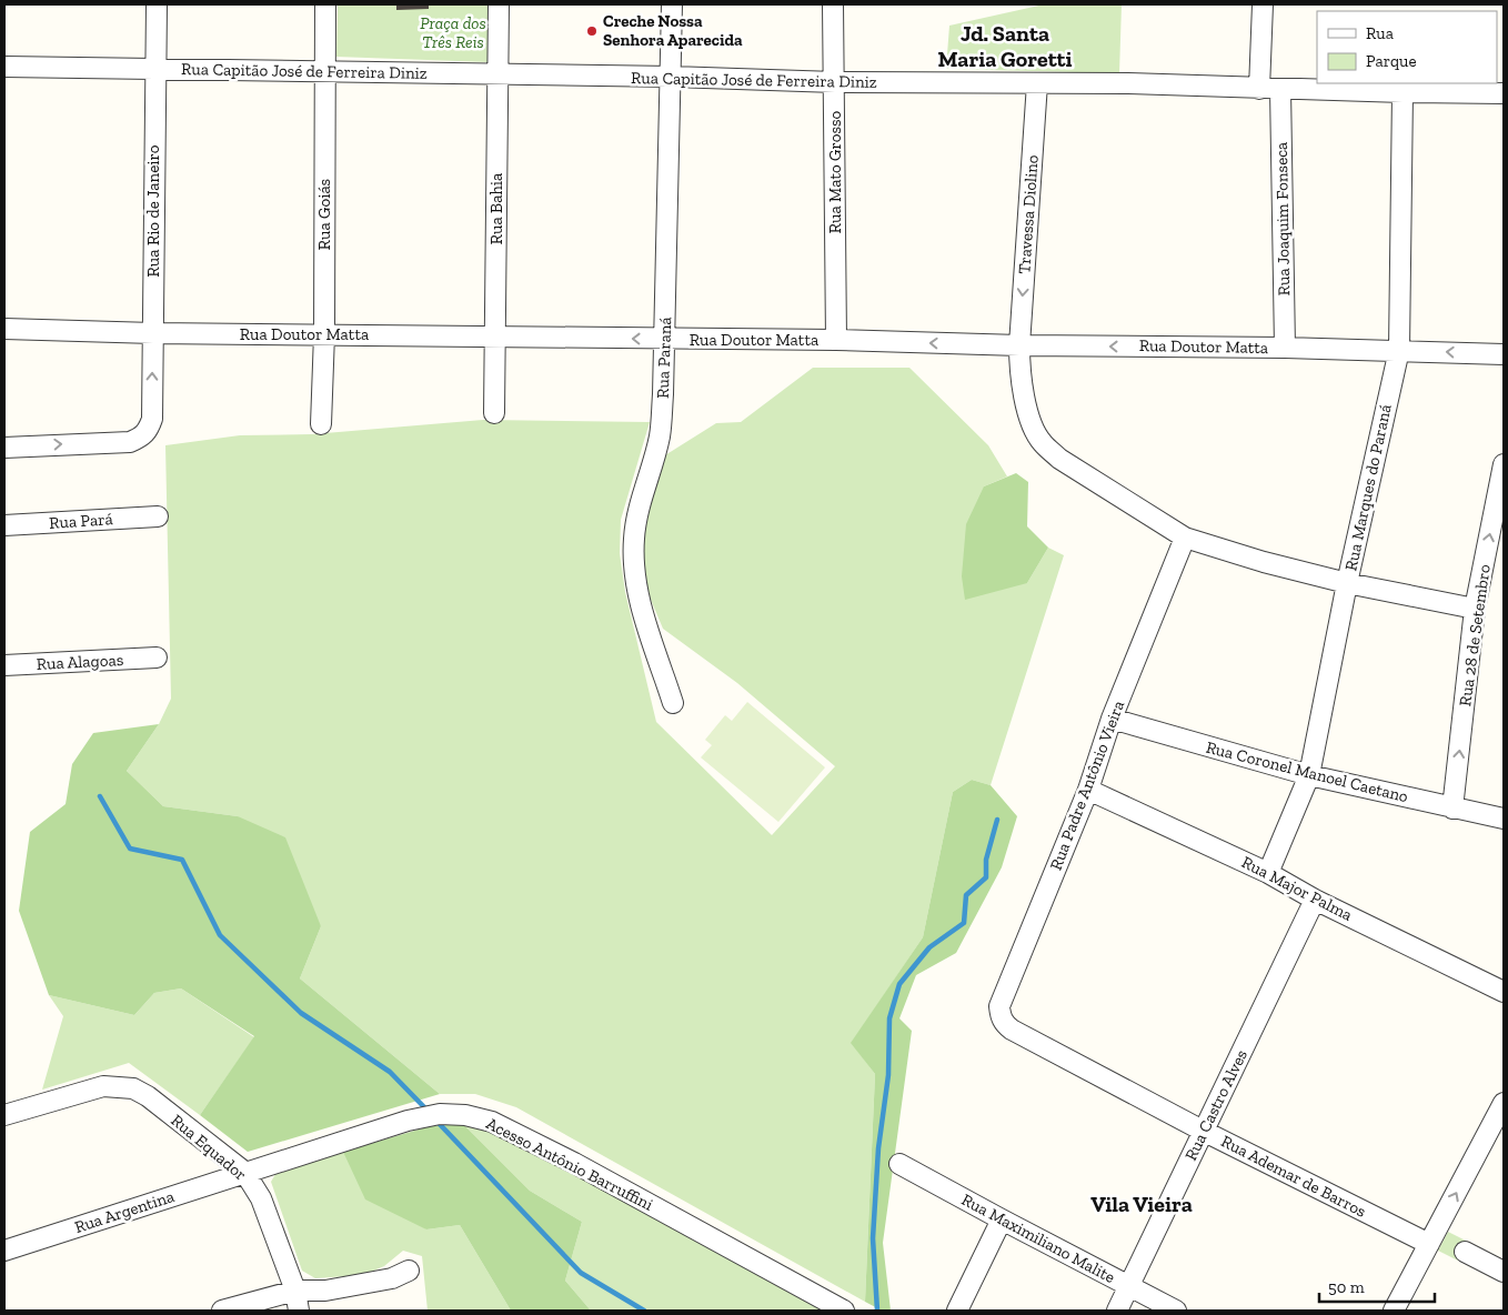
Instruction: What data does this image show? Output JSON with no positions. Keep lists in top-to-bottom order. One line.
{"streets":{"street":["Rua Capitão José de Ferreira Diniz","Rua Mato Grosso","Rua Bahia","Rua Rio de Janeiro","Rua Goiás","Travessa Diolino","Rua Joaquim Fonseca","Rua Doutor Matta","Rua Paraná","Rua Marques do Paraná","Rua Pará","Rua 28 de Setembro","Rua Alagoas","Rua Coronel Manoel Caetano","Rua Padre Antônio Vieira","Rua Major Palma","Rua Castro Alves","Rua Equador","Acesso Antônio Barruffini","Rua Ademar de Barros","Rua Argentina","Rua Maximiliano Malite"]},"crossings":[["Rua Capitão José de Ferreira Diniz","Rua Mato Grosso"],["Rua Capitão José de Ferreira Diniz","Rua Bahia"],["Rua Capitão José de Ferreira Diniz","Rua Rio de Janeiro"],["Rua Capitão José de Ferreira Diniz","Rua Goiás"],["Rua Capitão José de Ferreira Diniz","Travessa Diolino"],["Rua Capitão José de Ferreira Diniz","Rua Joaquim Fonseca"],["Rua Capitão José de Ferreira Diniz","Rua Paraná"],["Rua Capitão José de Ferreira Diniz","Rua Marques do Paraná"],["Rua Mato Grosso","Rua Doutor Matta"],["Rua Bahia","Rua Doutor Matta"],["Rua Rio de Janeiro","Rua Doutor Matta"],["Rua Goiás","Rua Doutor Matta"],["Travessa Diolino","Rua Doutor Matta"],["Travessa Diolino","Rua Marques do Paraná"],["Travessa Diolino","Rua 28 de Setembro"],["Travessa Diolino","Rua Padre Antônio Vieira"],["Rua Joaquim Fonseca","Rua Doutor Matta"],["Rua Doutor Matta","Rua Paraná"],["Rua Doutor Matta","Rua Marques do Paraná"],["Rua Marques do Paraná","Rua Coronel Manoel Caetano"],["Rua Marques do Paraná","Rua Major Palma"],["Rua 28 de Setembro","Rua Coronel Manoel Caetano"],["Rua Coronel Manoel Caetano","Rua Padre Antônio Vieira"],["Rua Padre Antônio Vieira","Rua Major Palma"],["Rua Padre Antônio Vieira","Rua Ademar de Barros"],["Rua Major Palma","Rua Castro Alves"],["Rua Castro Alves","Rua Ademar de Barros"],["Rua Castro Alves","Rua Maximiliano Malite"],["Rua Equador","Acesso Antônio Barruffini"],["Rua Equador","Rua Argentina"],["Acesso Antônio Barruffini","Rua Argentina"]],"one_way":["Rua Doutor Matta","Rua 28 de Setembro"],"districts":["Jd. Santa Maria Goretti","Vila Vieira"],"parks":["Praça dos Três Reis"],"places":["Creche Nossa Senhora Aparecida"],"legend":["Rua","Parque"],"scale_bar":"50 m"}
